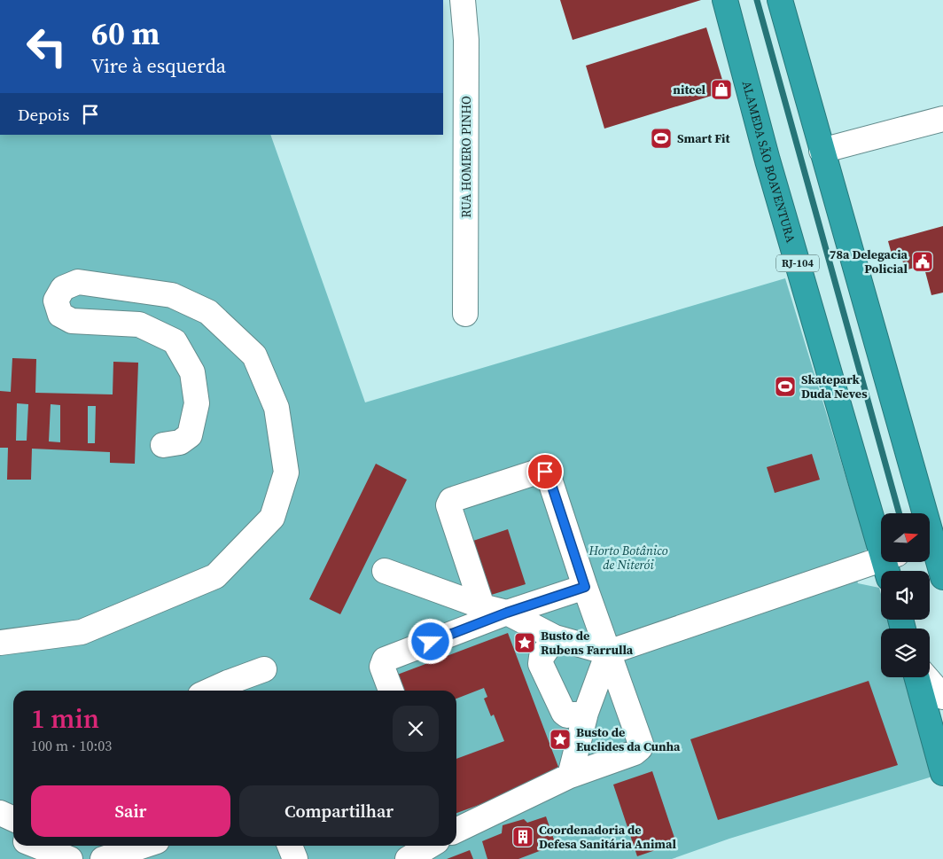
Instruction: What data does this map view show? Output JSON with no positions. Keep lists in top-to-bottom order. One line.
{"streets":{"highway":["ALAMEDA SÃO BOAVENTURA","RJ-104"],"street":["RUA HOMERO PINHO"]},"parks":["Horto Botânico de Niterói"],"places":{"shop":["nitcel"],"sports":["Smart Fit","Skatepark Duda Neves"],"public building":["78a Delegacia Policial"],"place":["Busto de Rubens Farrulla","Busto de Euclides da Cunha"],"building":["Coordenadoria de Defesa Sanitária Animal"]},"north":"right","page":{"turn":["60 m","Vire à esquerda"],"then":"Depois","heading":["1 min","100 m · 10:03"],"buttons":["Sair","Compartilhar"]}}
